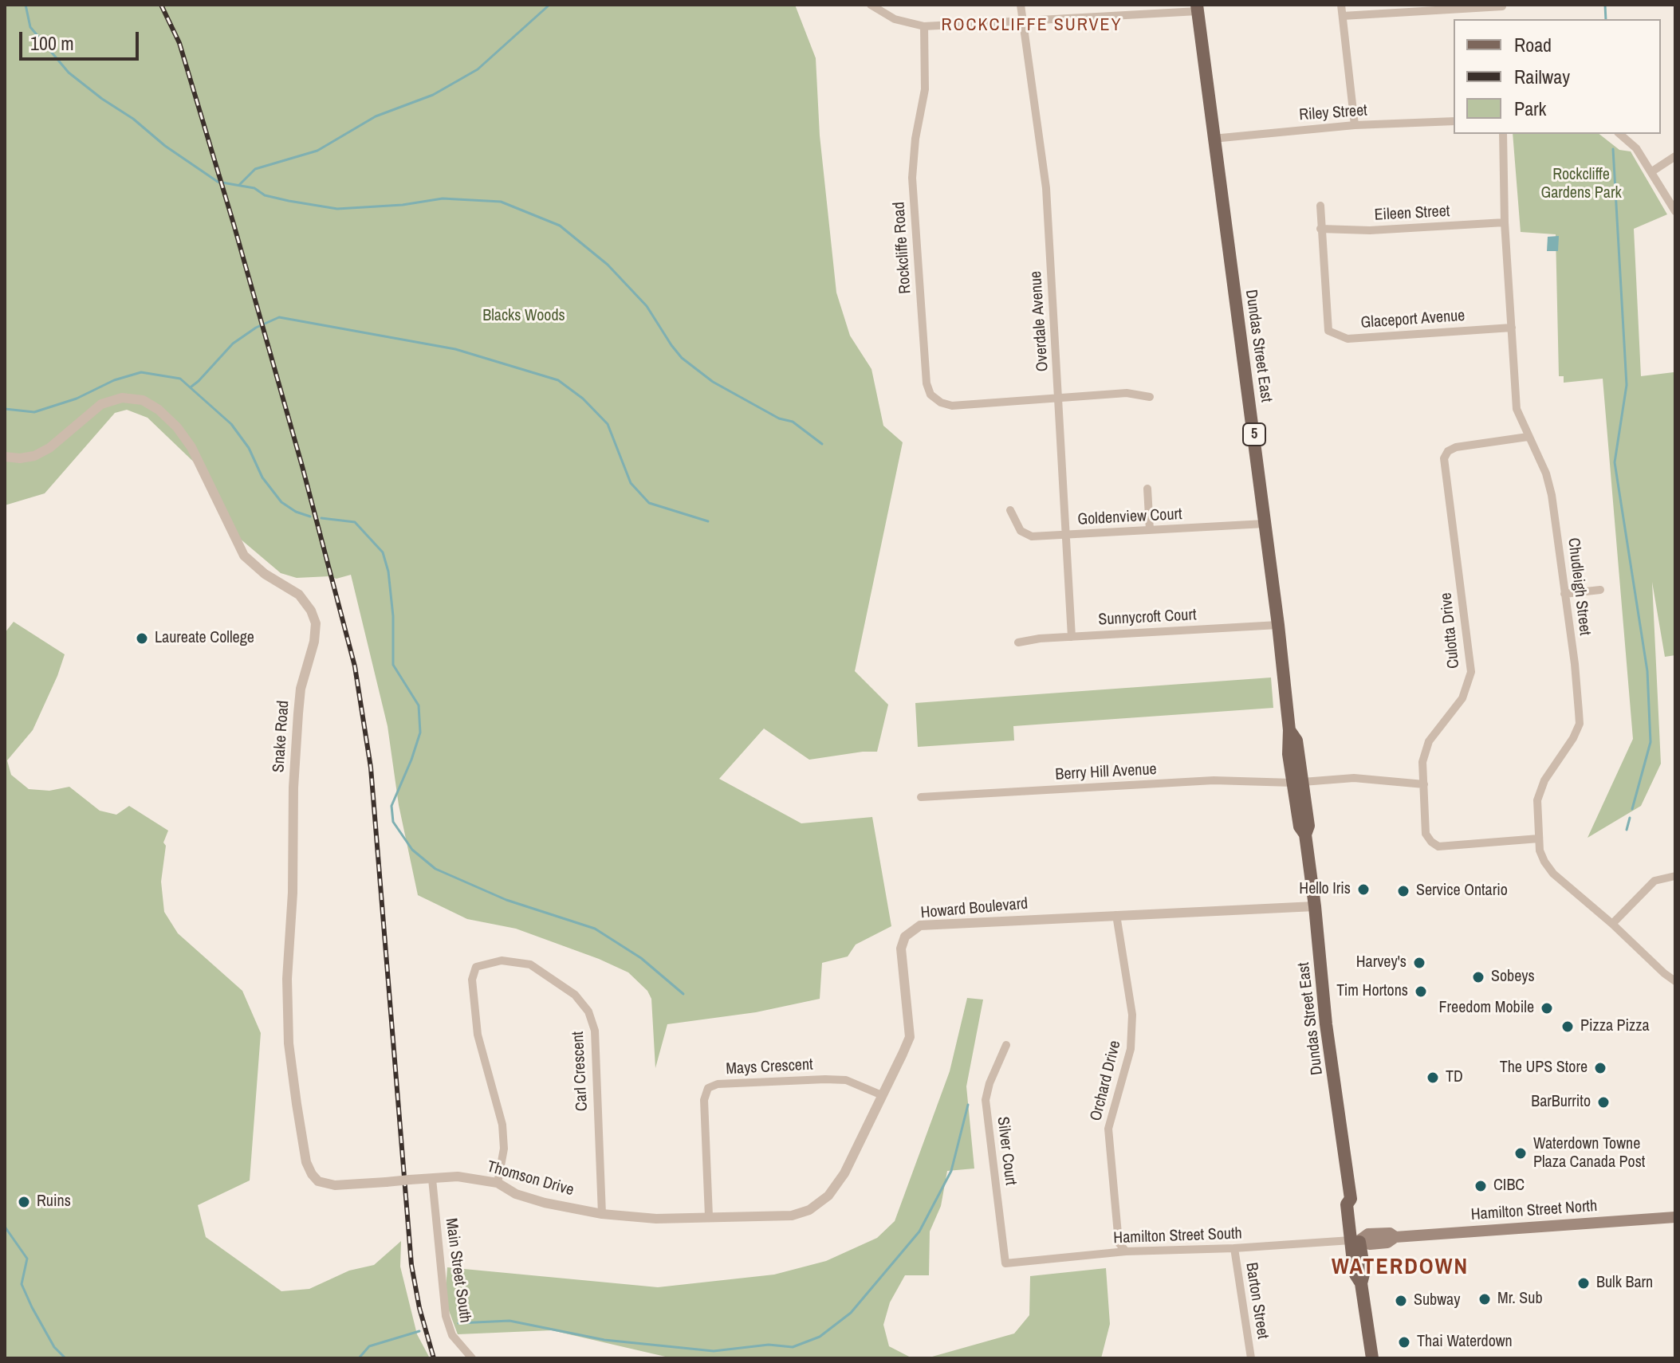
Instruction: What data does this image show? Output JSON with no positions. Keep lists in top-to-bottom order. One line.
{"streets":{"main road":["Dundas Street East","5","Hamilton Street North"],"street":["Riley Street","Eileen Street","Rockcliffe Road","Glaceport Avenue","Overdale Avenue","Goldenview Court","Chudleigh Street","Sunnycroft Court","Culotta Drive","Snake Road","Berry Hill Avenue","Howard Boulevard","Mays Crescent","Carl Crescent","Orchard Drive","Silver Court","Thomson Drive","Hamilton Street South","Main Street South","Barton Street"]},"crossings":[["Riley Street","Dundas Street East"],["Eileen Street","Glaceport Avenue"],["Eileen Street","Chudleigh Street"],["Rockcliffe Road","Overdale Avenue"],["Glaceport Avenue","Chudleigh Street"],["Overdale Avenue","Goldenview Court"],["Overdale Avenue","Sunnycroft Court"],["Dundas Street East","Goldenview Court"],["Dundas Street East","Sunnycroft Court"],["Dundas Street East","Berry Hill Avenue"],["Dundas Street East","Howard Boulevard"],["Dundas Street East","Hamilton Street North"],["Dundas Street East","Hamilton Street South"],["Chudleigh Street","Culotta Drive"],["Culotta Drive","Berry Hill Avenue"],["Snake Road","Thomson Drive"],["Snake Road","Main Street South"],["Howard Boulevard","Mays Crescent"],["Howard Boulevard","Orchard Drive"],["Howard Boulevard","Thomson Drive"],["Carl Crescent","Thomson Drive"],["Orchard Drive","Hamilton Street South"],["Silver Court","Hamilton Street South"],["Thomson Drive","Main Street South"],["Hamilton Street North","Hamilton Street South"],["Hamilton Street South","Barton Street"]],"districts":["ROCKCLIFFE SURVEY","WATERDOWN"],"parks":["Rockcliffe Gardens Park","Blacks Woods"],"places":["Laureate College","Hello Iris","Service Ontario","Harvey's","Sobeys","Tim Hortons","Freedom Mobile","Pizza Pizza","The UPS Store","TD","BarBurrito","Waterdown Towne Plaza Canada Post","CIBC","Ruins","Bulk Barn","Mr. Sub","Subway","Thai Waterdown"],"legend":["Road","Railway","Park"],"scale_bar":"100 m"}
